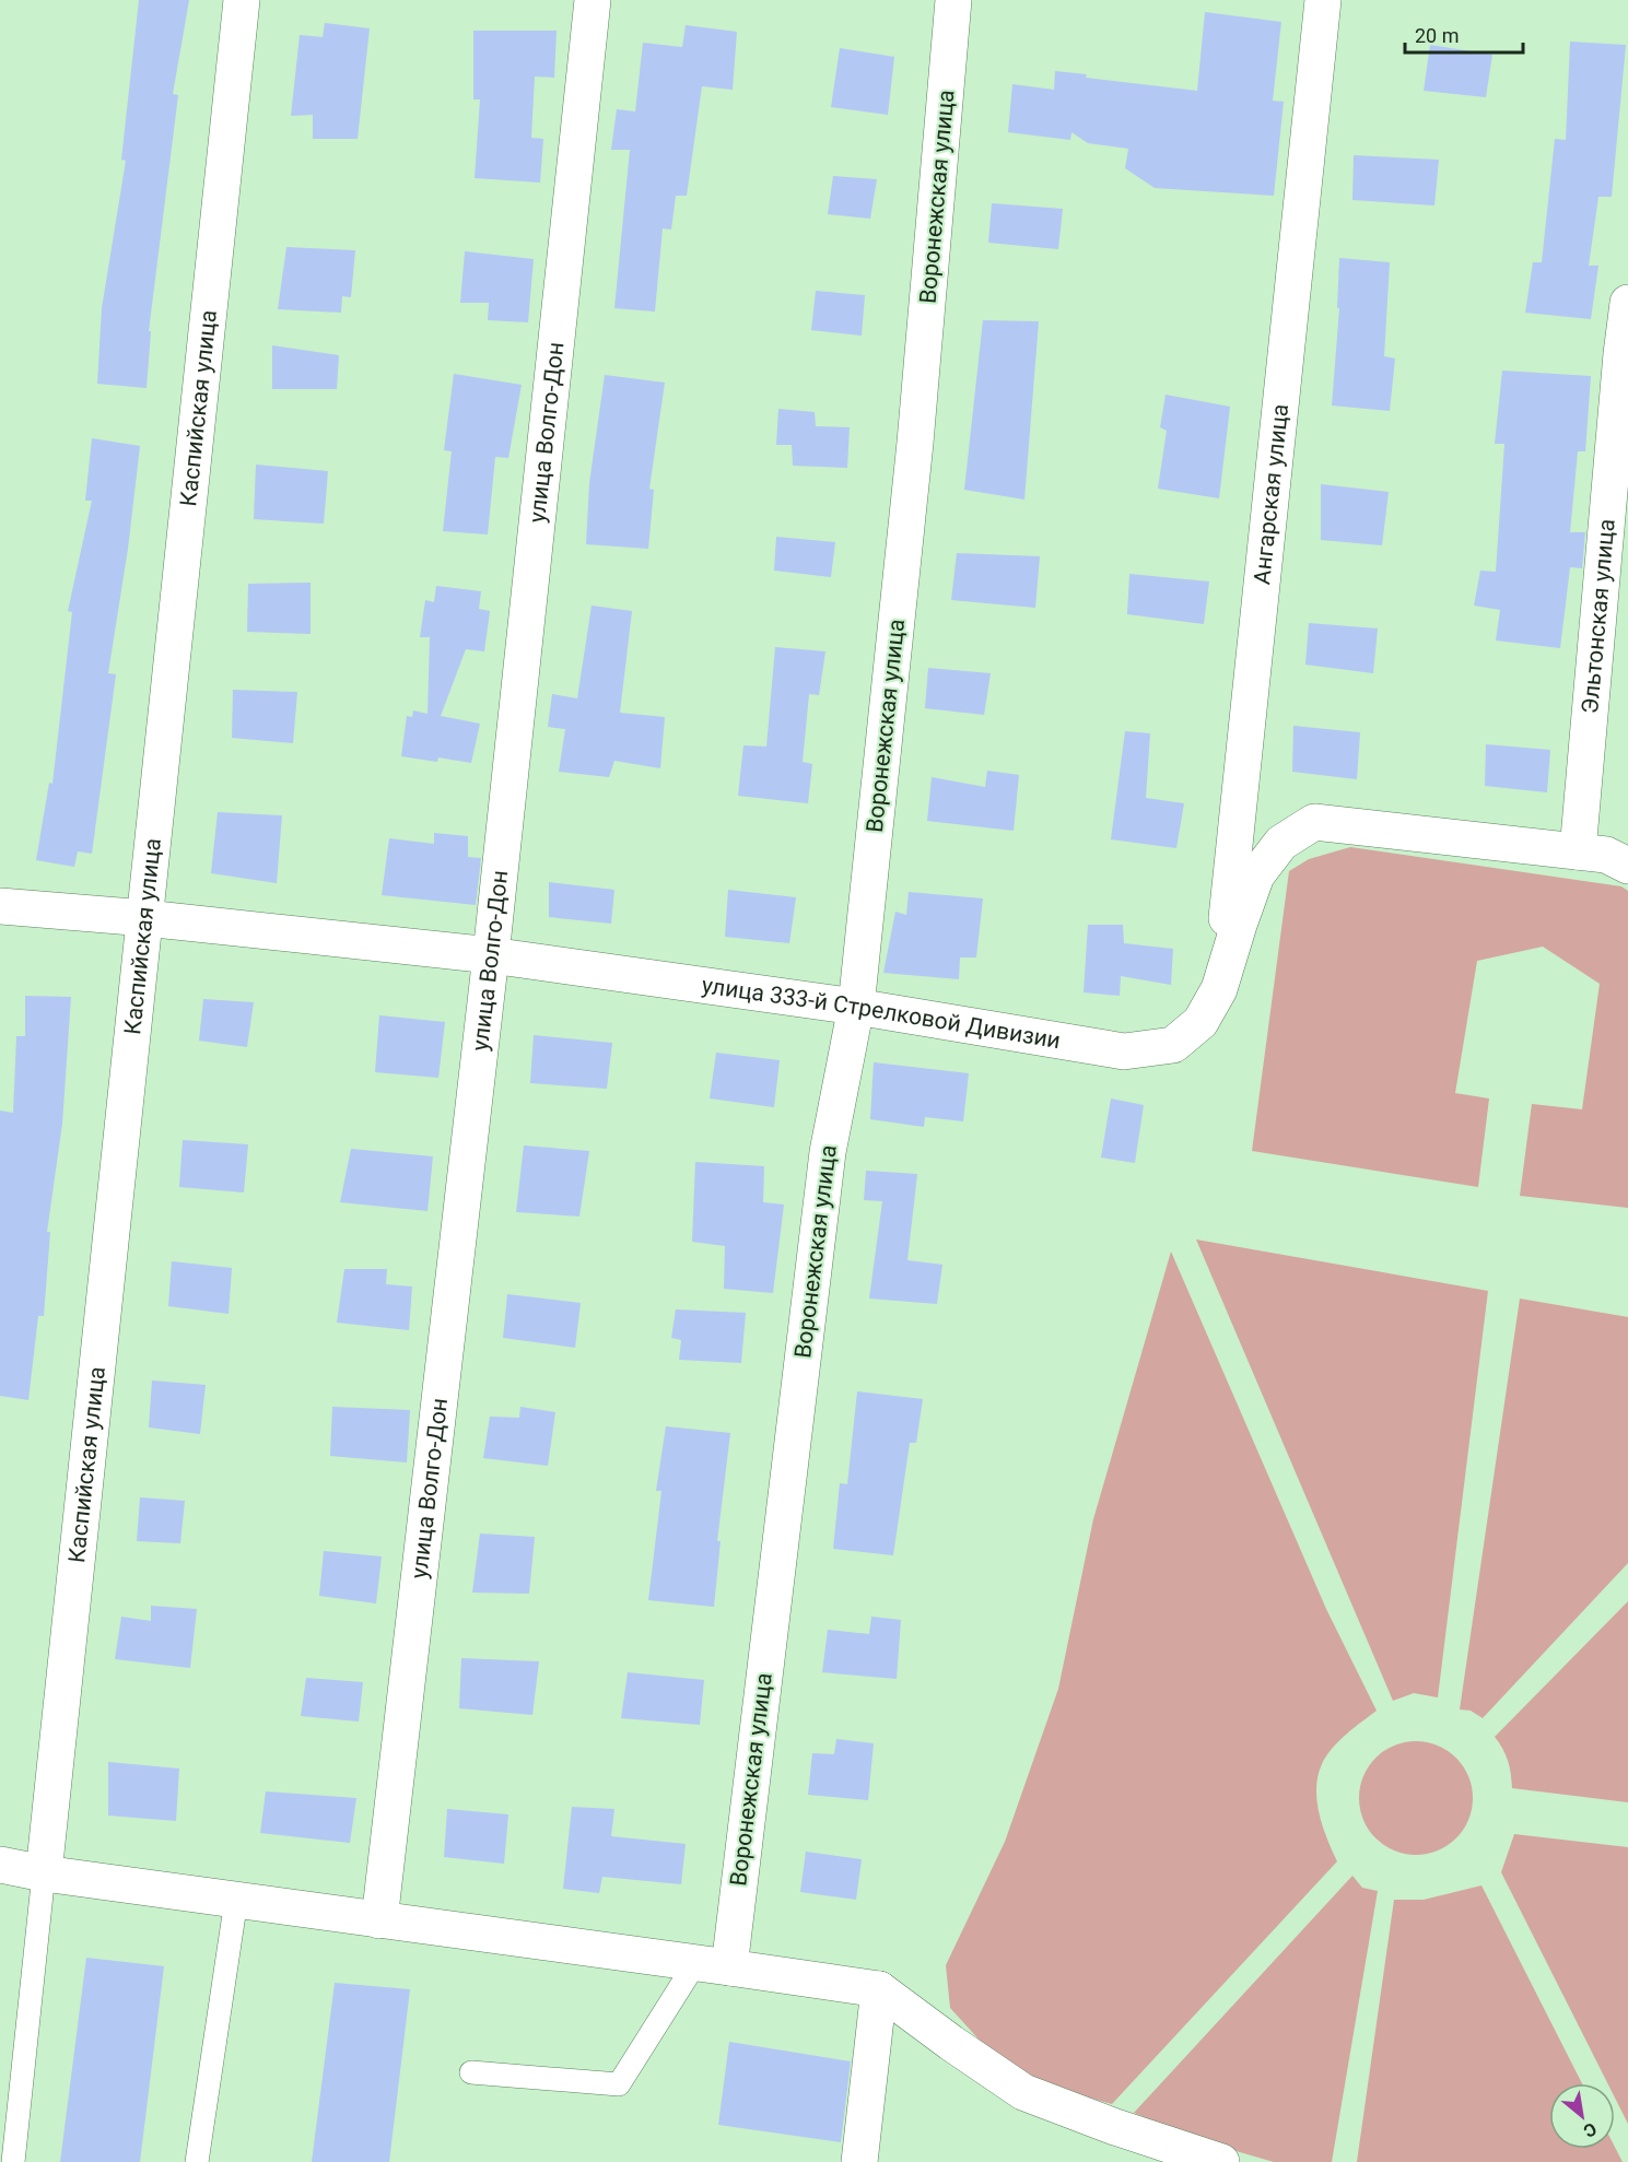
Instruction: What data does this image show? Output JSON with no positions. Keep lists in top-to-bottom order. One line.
{"streets":{"street":["Воронежская улица","Каспийская улица","улица Волго-Дон","Ангарская улица","Эльтонская улица","улица 333-й Стрелковой Дивизии"]},"crossings":[["Воронежская улица","улица 333-й Стрелковой Дивизии"],["Каспийская улица","улица 333-й Стрелковой Дивизии"],["улица Волго-Дон","улица 333-й Стрелковой Дивизии"],["Ангарская улица","улица 333-й Стрелковой Дивизии"],["Эльтонская улица","улица 333-й Стрелковой Дивизии"]],"scale_bar":"20 m","north":"bottom right"}
